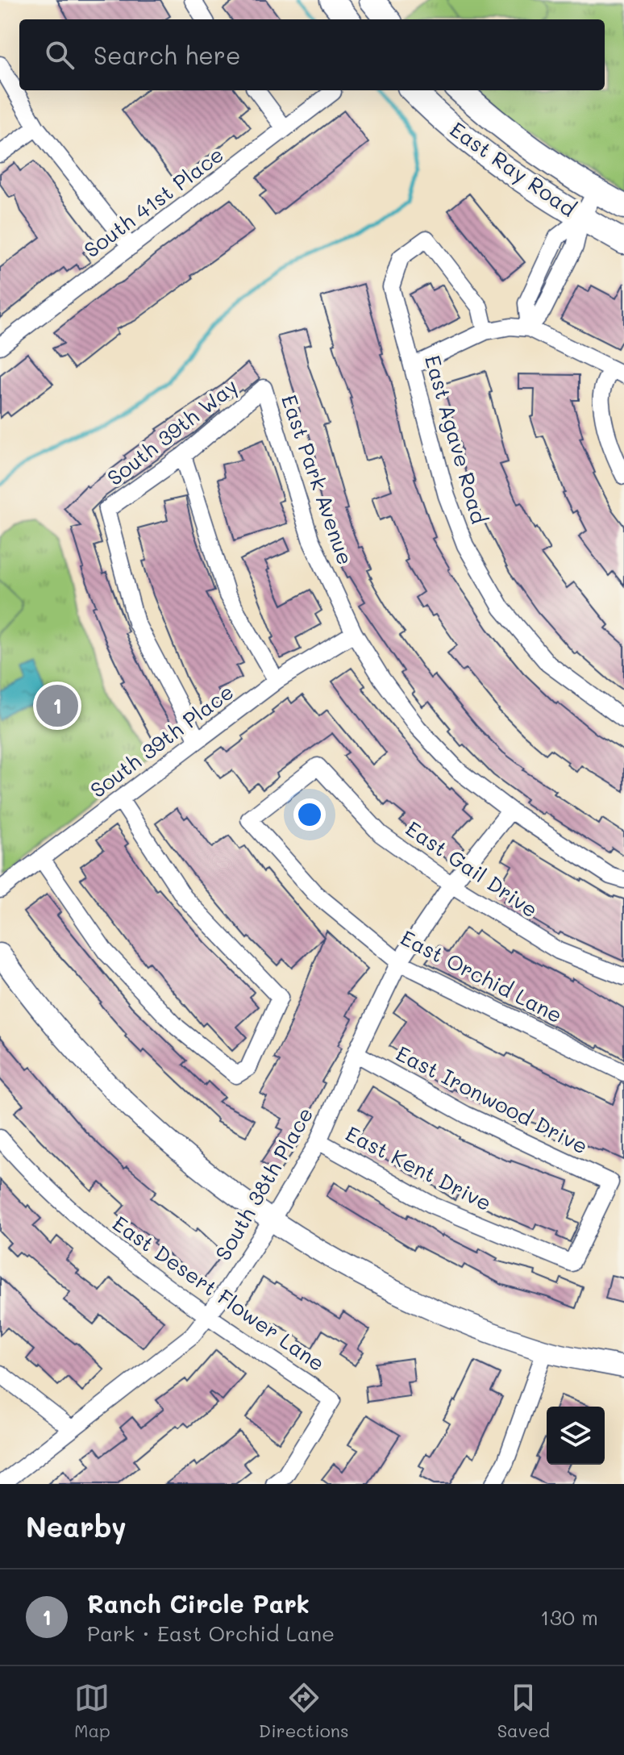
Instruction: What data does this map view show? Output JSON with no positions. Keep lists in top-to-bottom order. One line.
{"streets":{"main road":["East Ray Road"],"street":["South 41st Place","South 39th Way","East Agave Road","East Park Avenue","South 39th Place","East Gail Drive","East Orchid Lane","East Ironwood Drive","East Kent Drive","South 38th Place","East Desert Flower Lane"]},"crossings":[["South 39th Way","East Park Avenue"],["South 39th Way","South 39th Place"],["East Park Avenue","South 39th Place"],["East Park Avenue","South 38th Place"],["East Gail Drive","East Orchid Lane"],["East Gail Drive","South 38th Place"],["East Orchid Lane","South 38th Place"],["East Ironwood Drive","East Kent Drive"],["East Ironwood Drive","South 38th Place"],["East Kent Drive","South 38th Place"],["South 38th Place","East Desert Flower Lane"]],"page":{"search":"Search here","pins":"1","heading":"Nearby","list":[{"mark":"1","name":"Ranch Circle Park","note":"Park · East Orchid Lane","value":"130 m"}],"nav":["Map","Directions","Saved"]}}
